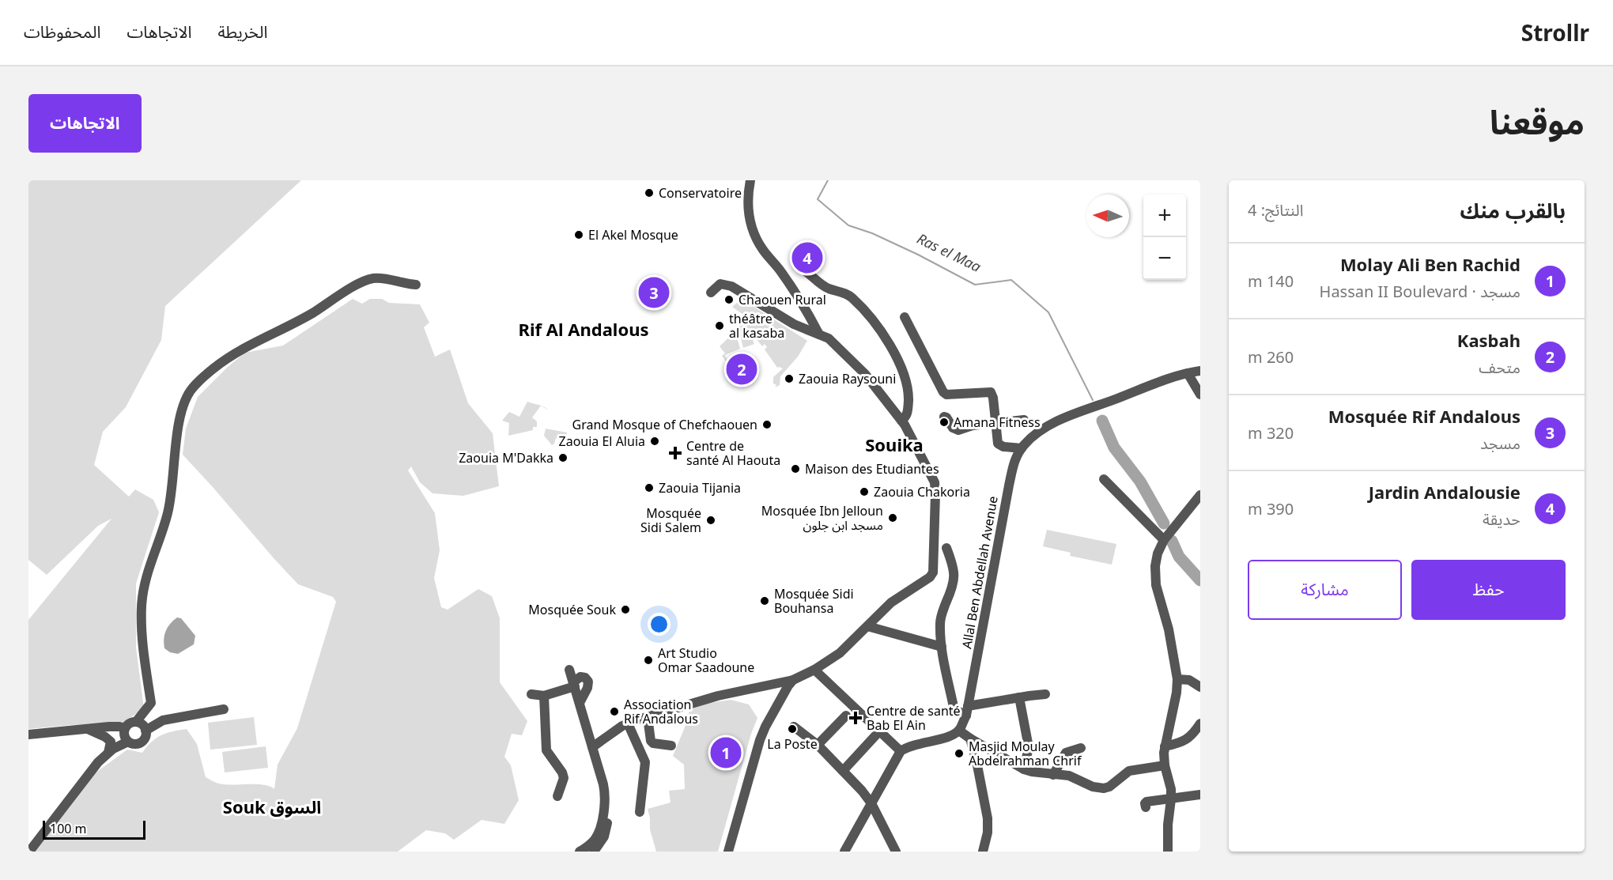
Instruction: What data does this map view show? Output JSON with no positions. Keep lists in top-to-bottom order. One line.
{"streets":{"street":["Allal Ben Abdellah Avenue"]},"districts":["Rif Al Andalous","Souika","Souk السوق"],"water":["Ras el Maa"],"places":{"other":["Conservatoire","El Akel Mosque","Chaouen Rural","théâtre al kasaba","Zaouia Raysouni","Amana Fitness","Grand Mosque of Chefchaouen","Zaouia El Aluia","Zaouia M'Dakka","Maison des Etudiantes","Zaouia Tijania","Zaouia Chakoria","Mosquée Ibn Jelloun مسجد ابن جلون","Mosquée Sidi Salem","Mosquée Sidi Bouhansa","Mosquée Souk","Art Studio Omar Saadoune","Association Rif Andalous","La Poste","Masjid Moulay Abdelrahman Chrif"],"health":["Centre de santé Al Haouta","Centre de santé Bab El Ain"]},"scale_bar":"100 m","north":"left","page":{"header":"Strollr","nav":["الخريطة","الاتجاهات","المحفوظات"],"title":"موقعنا","buttons":["الاتجاهات",["حفظ","مشاركة"]],"heading":["بالقرب منك","النتائج: 4"],"map_buttons":["+","−"],"pins":["4","3","2","1"],"list":[{"mark":"1","name":"Molay Ali Ben Rachid","note":"مسجد · Hassan II Boulevard","value":"140 m"},{"mark":"2","name":"Kasbah","note":"متحف","value":"260 m"},{"mark":"3","name":"Mosquée Rif Andalous","note":"مسجد","value":"320 m"},{"mark":"4","name":"Jardin Andalousie","note":"حديقة","value":"390 m"}],"scale":"100 m"}}
